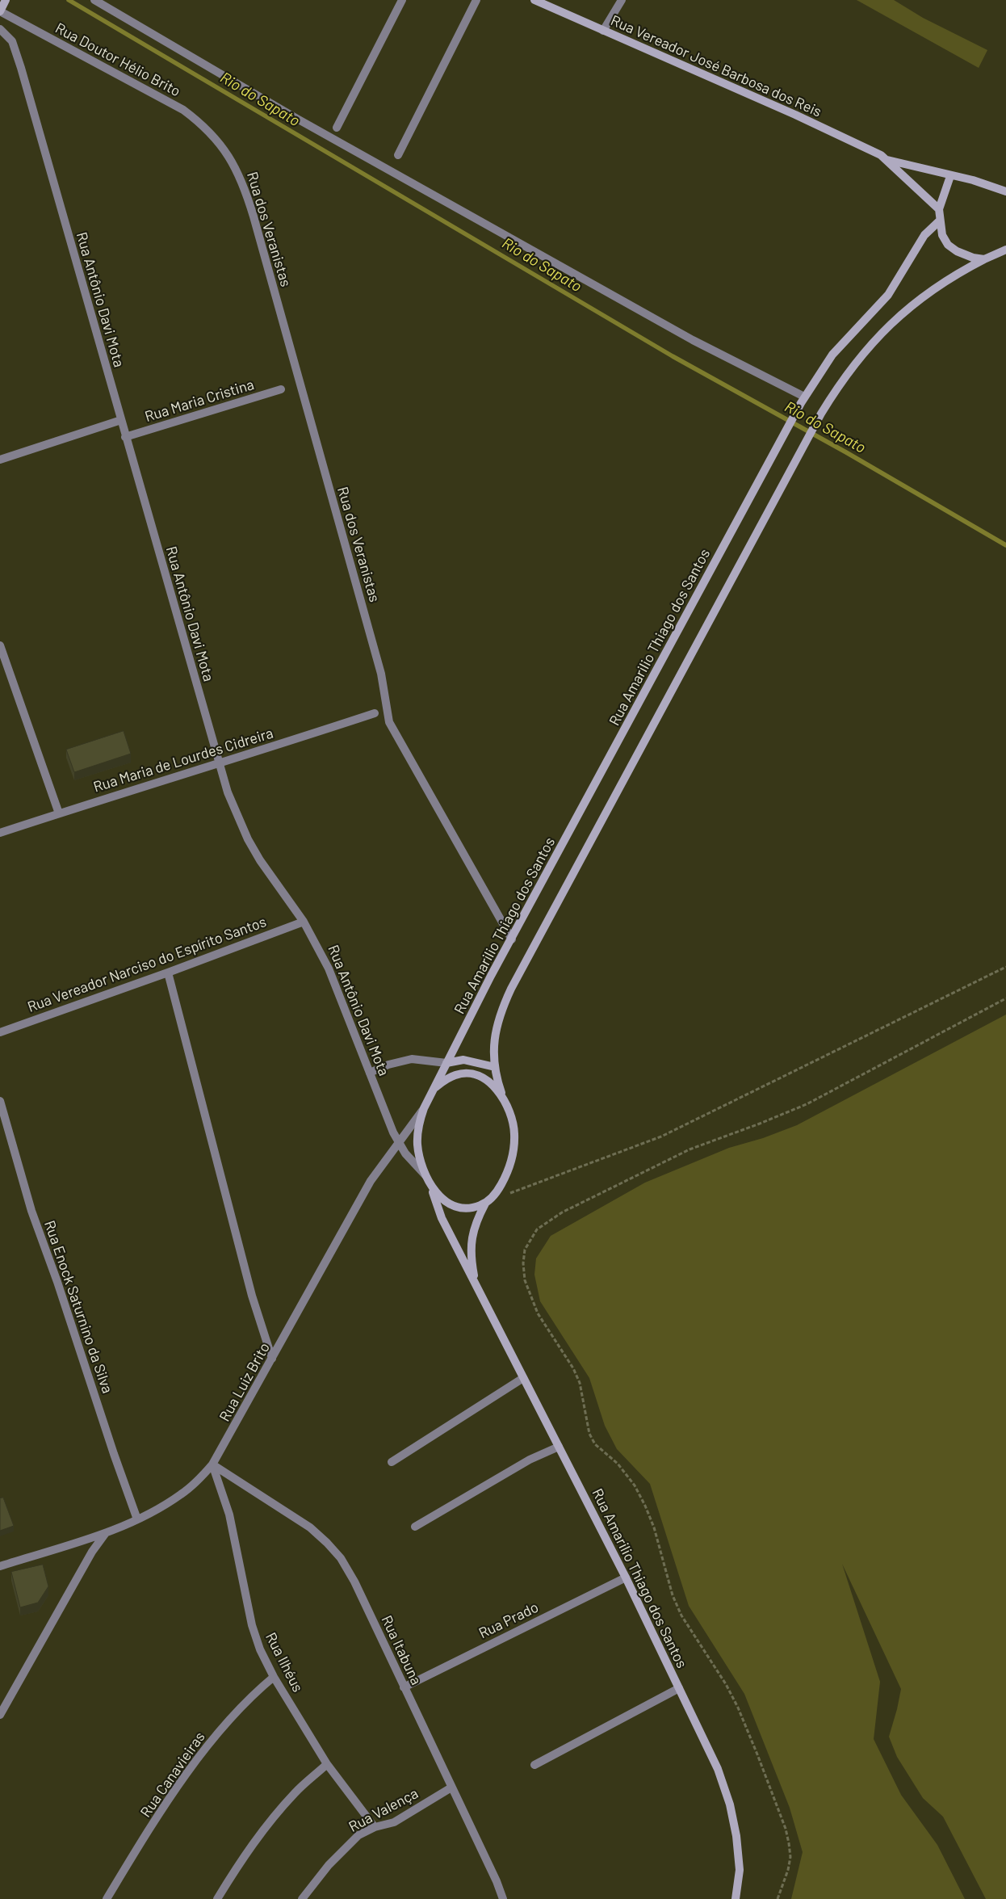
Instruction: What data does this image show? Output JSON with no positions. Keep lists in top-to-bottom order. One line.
{"streets":{"main road":["Rua Vereador José Barbosa dos Reis","Rua Amarilio Thiago dos Santos"],"street":["Rua Doutor Hélio Brito","Rua dos Veranistas","Rua Antônio Davi Mota","Rua Maria Cristina","Rua Maria de Lourdes Cidreira","Rua Vereador Narciso do Espírito Santos","Rua Enock Saturnino da Silva","Rua Luiz Brito","Rua Prado","Rua Itabuna","Rua Ilhéus","Rua Canavieiras","Rua Valença"]},"crossings":[["Rua Doutor Hélio Brito","Rua dos Veranistas"],["Rua dos Veranistas","Rua Amarilio Thiago dos Santos"],["Rua Antônio Davi Mota","Rua Maria Cristina"],["Rua Antônio Davi Mota","Rua Amarilio Thiago dos Santos"],["Rua Antônio Davi Mota","Rua Maria de Lourdes Cidreira"],["Rua Antônio Davi Mota","Rua Vereador Narciso do Espírito Santos"],["Rua Antônio Davi Mota","Rua Luiz Brito"],["Rua Amarilio Thiago dos Santos","Rua Luiz Brito"],["Rua Amarilio Thiago dos Santos","Rua Prado"],["Rua Enock Saturnino da Silva","Rua Luiz Brito"],["Rua Luiz Brito","Rua Itabuna"],["Rua Luiz Brito","Rua Ilhéus"],["Rua Prado","Rua Itabuna"],["Rua Itabuna","Rua Ilhéus"],["Rua Itabuna","Rua Valença"],["Rua Ilhéus","Rua Canavieiras"],["Rua Ilhéus","Rua Valença"]],"water":["Rio do Sapato"]}
